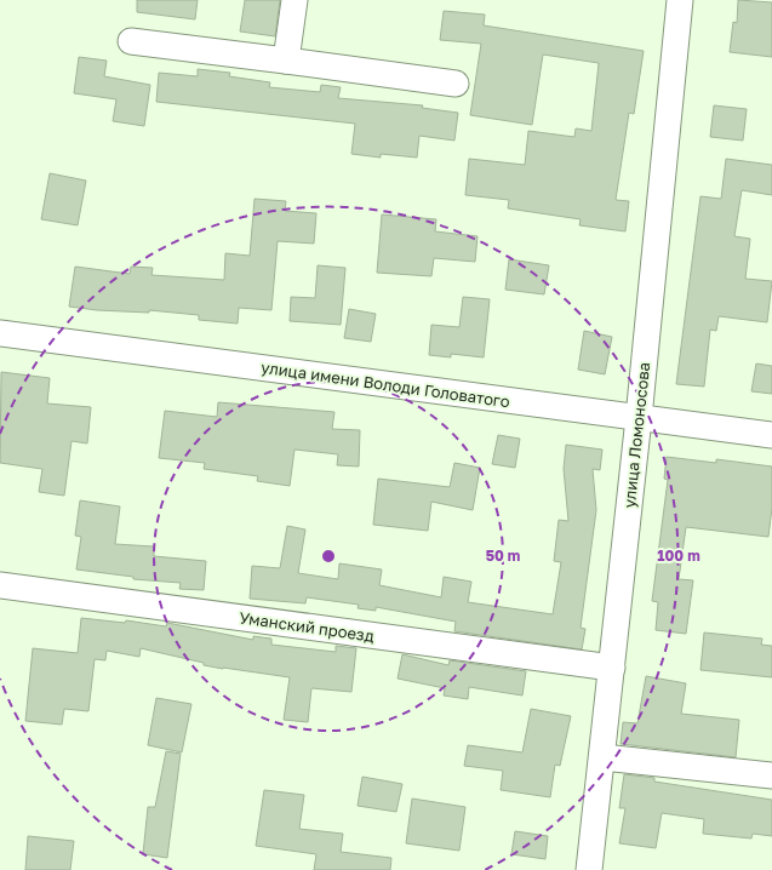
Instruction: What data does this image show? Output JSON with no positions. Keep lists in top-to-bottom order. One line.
{"streets":{"street":["улица имени Володи Головатого","улица Ломоносова","Уманский проезд"]},"crossings":[["улица имени Володи Головатого","улица Ломоносова"],["улица Ломоносова","Уманский проезд"]],"rings":["50 m","100 m"]}
